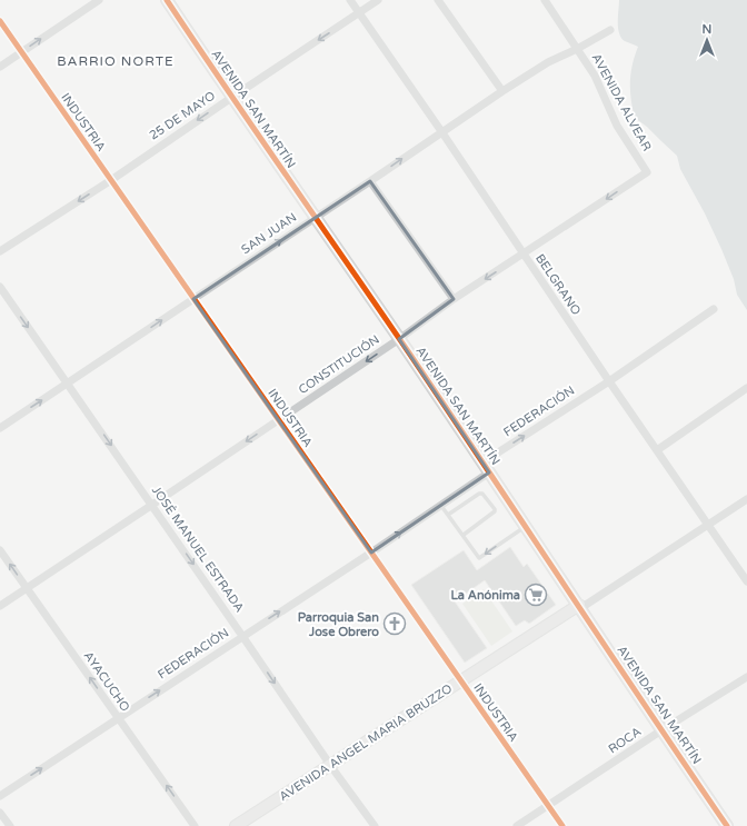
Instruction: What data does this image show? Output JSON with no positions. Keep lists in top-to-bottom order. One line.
{"streets":{"street":["AVENIDA ALVEAR","AVENIDA SAN MARTÍN","25 DE MAYO","INDUSTRIA","SAN JUAN","BELGRANO","CONSTITUCIÓN","FEDERACIÓN","JOSÉ MANUEL ESTRADA","AYACUCHO","ROCA","AVENIDA ANGEL MARIA BRUZZO"]},"crossings":[["AVENIDA ALVEAR","SAN JUAN"],["AVENIDA ALVEAR","CONSTITUCIÓN"],["AVENIDA SAN MARTÍN","25 DE MAYO"],["AVENIDA SAN MARTÍN","SAN JUAN"],["AVENIDA SAN MARTÍN","CONSTITUCIÓN"],["AVENIDA SAN MARTÍN","FEDERACIÓN"],["AVENIDA SAN MARTÍN","ROCA"],["AVENIDA SAN MARTÍN","AVENIDA ANGEL MARIA BRUZZO"],["25 DE MAYO","INDUSTRIA"],["25 DE MAYO","BELGRANO"],["INDUSTRIA","SAN JUAN"],["INDUSTRIA","CONSTITUCIÓN"],["INDUSTRIA","FEDERACIÓN"],["INDUSTRIA","ROCA"],["INDUSTRIA","AVENIDA ANGEL MARIA BRUZZO"],["SAN JUAN","BELGRANO"],["SAN JUAN","JOSÉ MANUEL ESTRADA"],["BELGRANO","CONSTITUCIÓN"],["BELGRANO","FEDERACIÓN"],["BELGRANO","AVENIDA ANGEL MARIA BRUZZO"],["CONSTITUCIÓN","JOSÉ MANUEL ESTRADA"],["CONSTITUCIÓN","AYACUCHO"],["FEDERACIÓN","JOSÉ MANUEL ESTRADA"],["FEDERACIÓN","AYACUCHO"],["JOSÉ MANUEL ESTRADA","AVENIDA ANGEL MARIA BRUZZO"]],"one_way":["25 DE MAYO","SAN JUAN","CONSTITUCIÓN","FEDERACIÓN","JOSÉ MANUEL ESTRADA","AYACUCHO"],"districts":["BARRIO NORTE"],"places":{"supermarket":["La Anónima"],"church":["Parroquia San Jose Obrero"]},"north":"top"}
